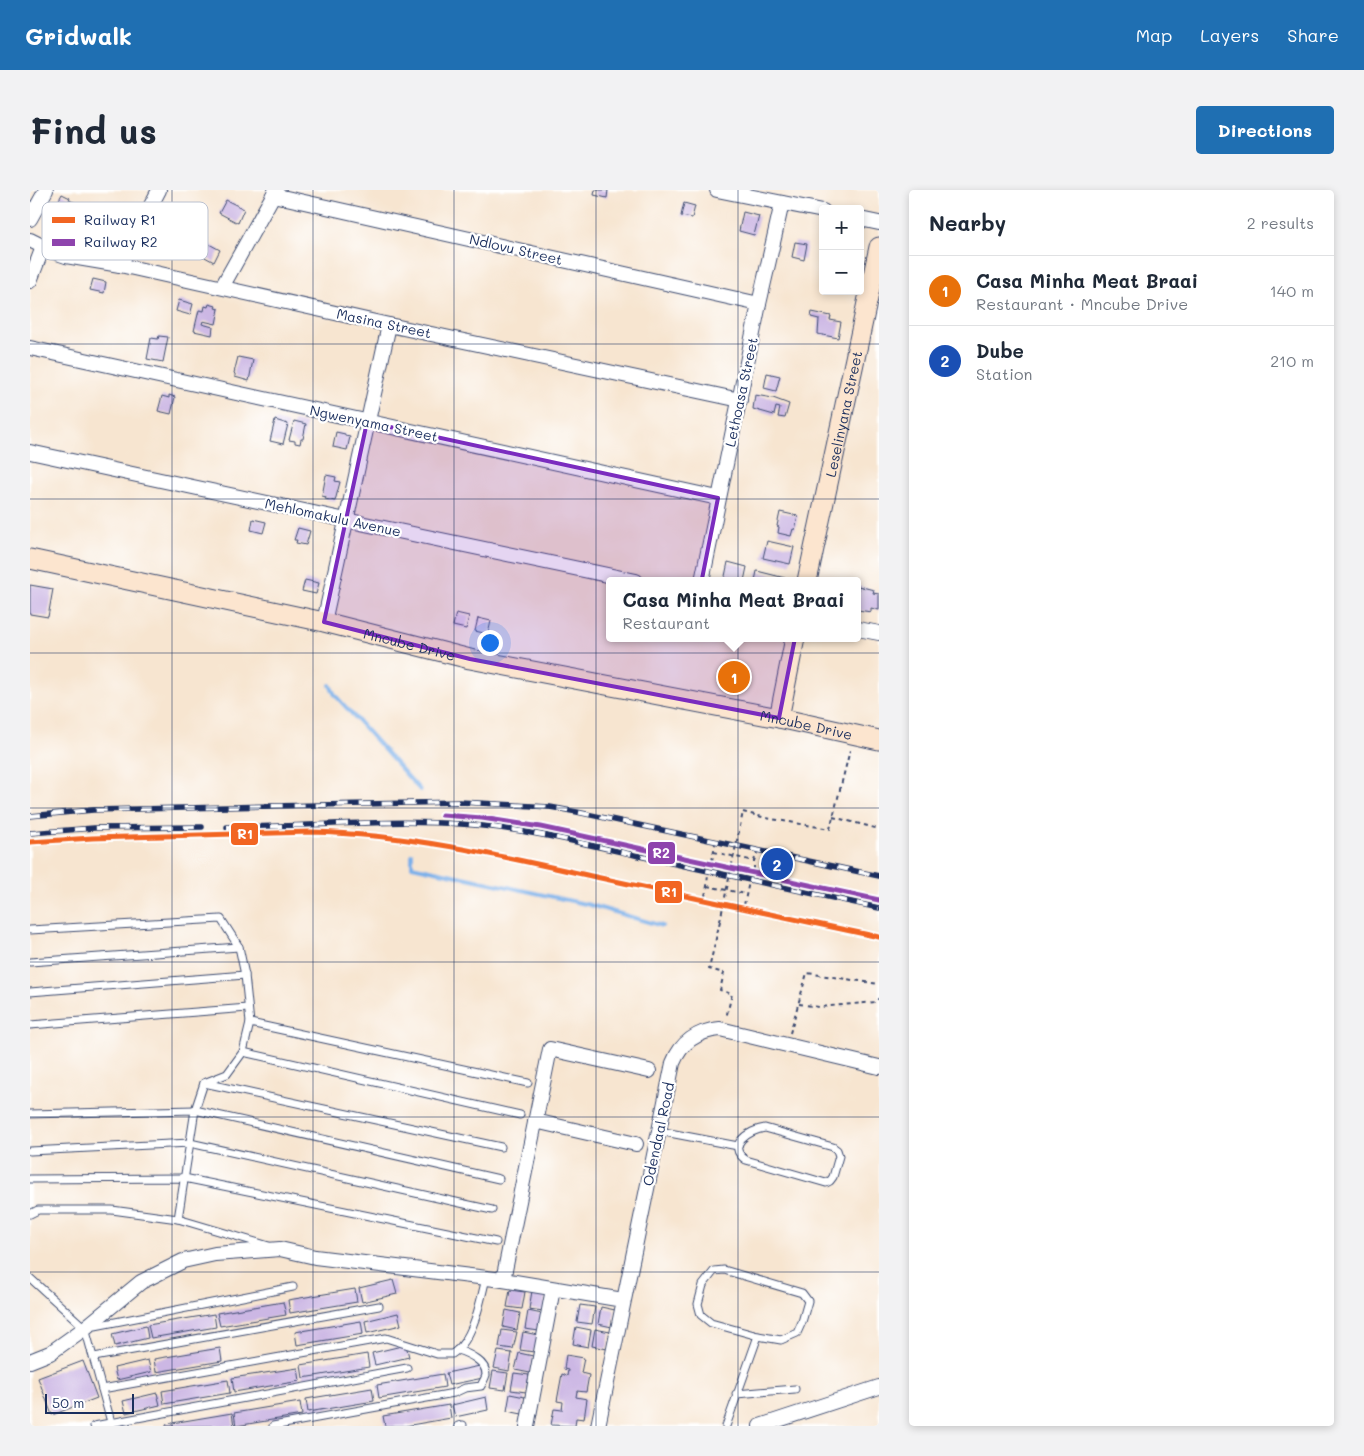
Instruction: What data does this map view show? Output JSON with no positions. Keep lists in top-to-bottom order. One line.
{"streets":{"street":["Ndlovu Street","Masina Street","Lethoasa Street","Leselinyana Street","Ngwenyama Street","Mehlomakulu Avenue","Mncube Drive","Odendaal Road"]},"crossings":[["Ndlovu Street","Lethoasa Street"],["Masina Street","Lethoasa Street"],["Lethoasa Street","Ngwenyama Street"]],"lines":["rail line R2","rail line R1"],"legend":["Railway R1","Railway R2"],"scale_bar":"50 m","page":{"header":"Gridwalk","nav":["Map","Layers","Share"],"buttons":"Directions","title":"Find us","heading":["Nearby","2 results"],"map_buttons":["+","−"],"list":[{"mark":"1","name":"Casa Minha Meat Braai","note":"Restaurant · Mncube Drive","value":"140 m"},{"mark":"2","name":"Dube","note":"Station","value":"210 m"}],"popup":["Casa Minha Meat Braai","Restaurant"],"pins":["1","2"],"scale":"50 m"}}
